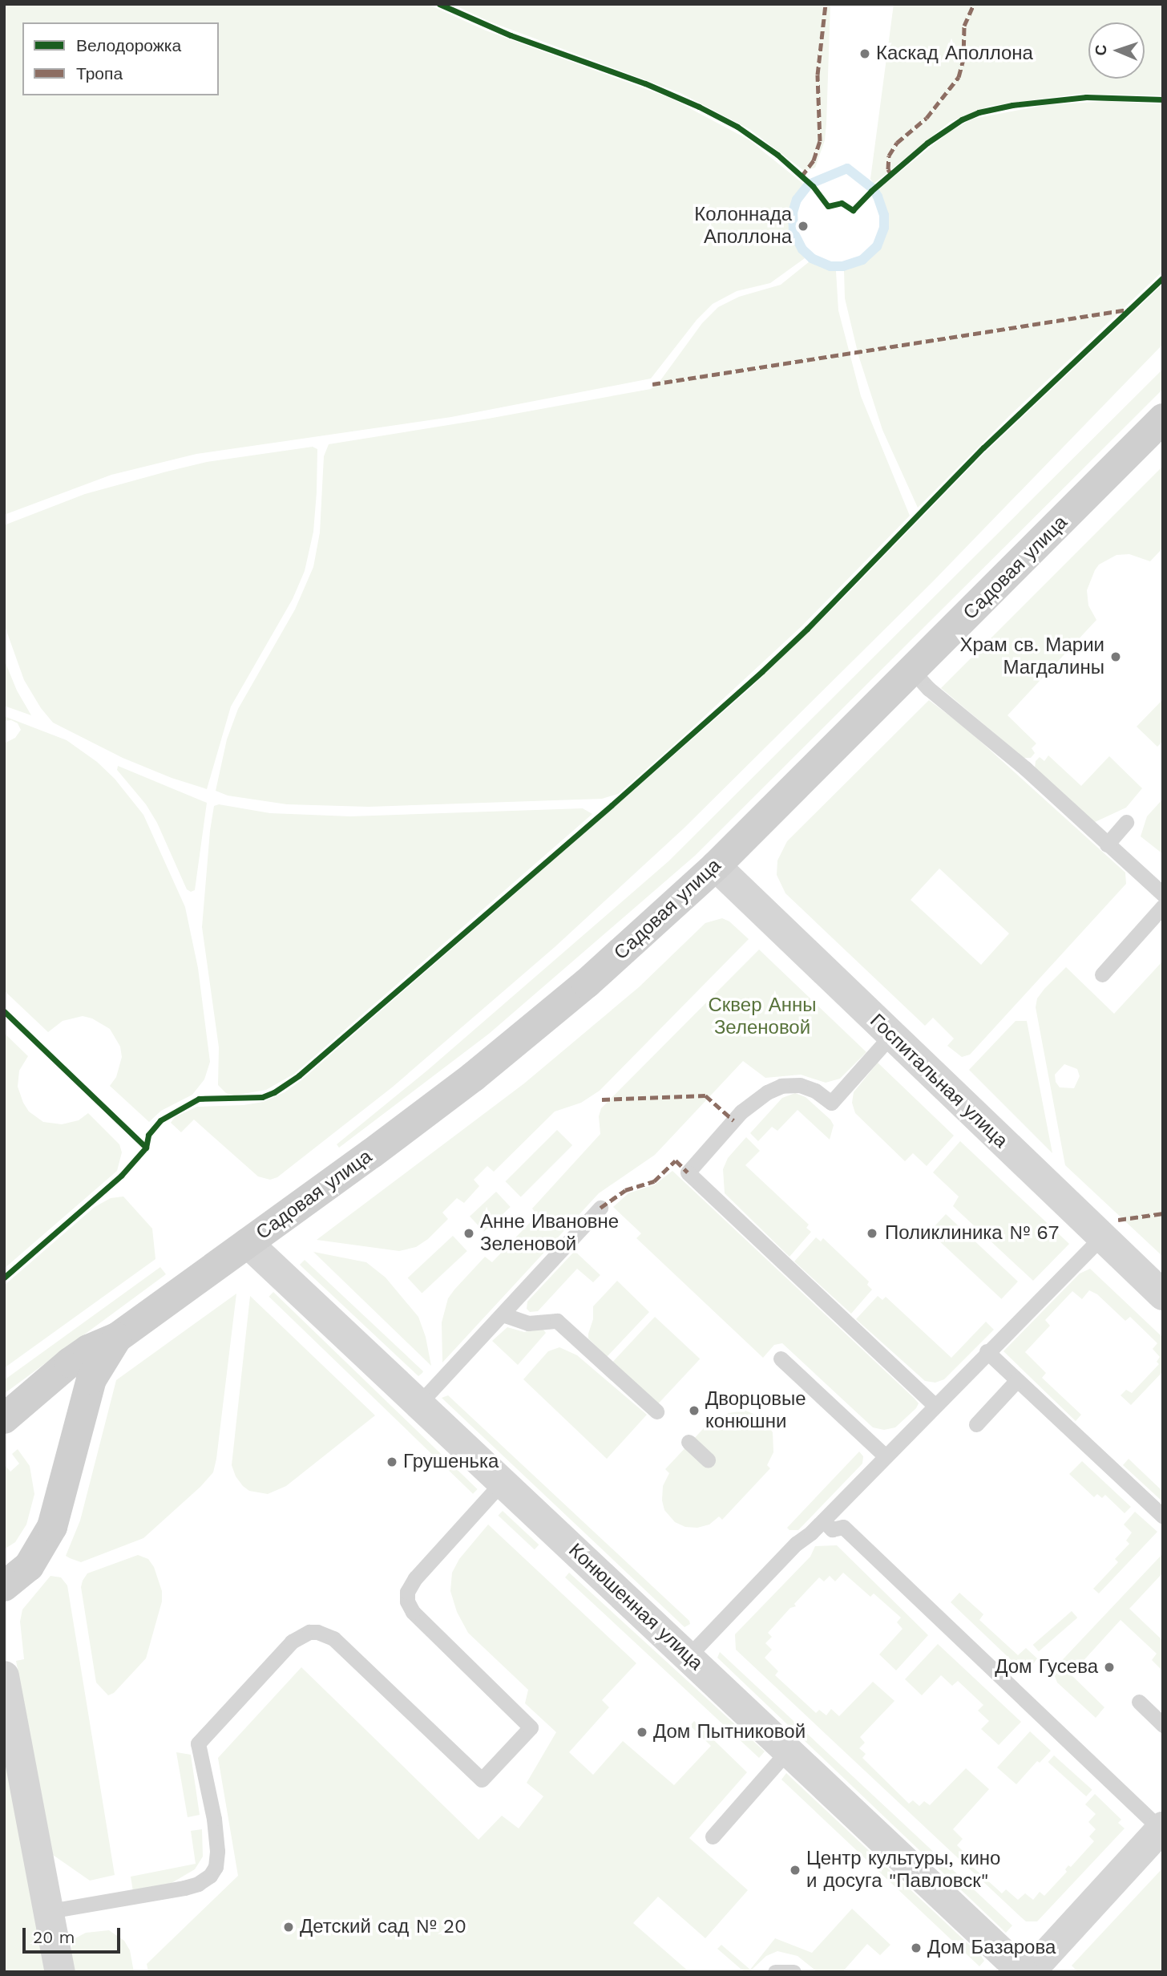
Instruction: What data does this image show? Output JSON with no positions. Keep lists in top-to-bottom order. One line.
{"streets":{"main road":["Садовая улица"],"street":["Госпитальная улица","Конюшенная улица"]},"crossings":[["Садовая улица","Госпитальная улица"],["Садовая улица","Конюшенная улица"]],"parks":["Сквер Анны Зеленовой"],"places":["Каскад Аполлона","Колоннада Аполлона","Храм св. Марии Магдалины","Анне Ивановне Зеленовой","Поликлиника № 67","Дворцовые конюшни","Грушенька","Дом Гусева","Дом Пытниковой","Центр культуры, кино и досуга \"Павловск\"","Детский сад № 20","Дом Базарова"],"legend":["Велодорожка","Тропа"],"scale_bar":"20 m","north":"left"}
